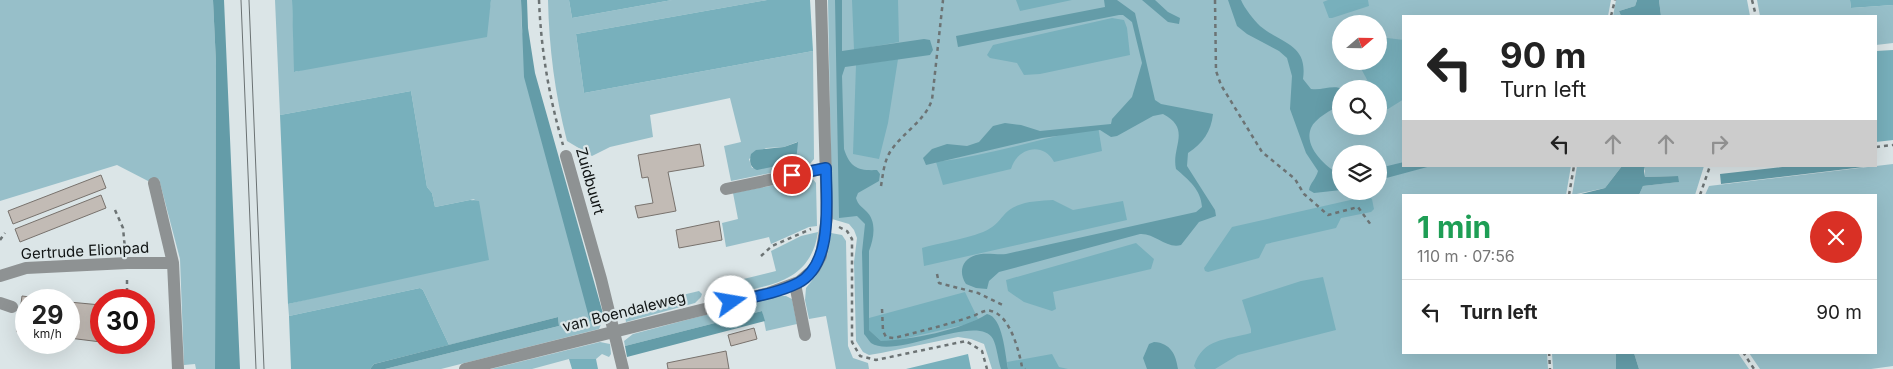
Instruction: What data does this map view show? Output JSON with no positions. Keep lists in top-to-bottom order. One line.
{"streets":{"street":["Zuidbuurt","Gertrude Elionpad","van Boendaleweg"]},"crossings":[["Zuidbuurt","van Boendaleweg"]],"north":"right","page":{"turn":["90 m","Turn left"],"heading":["1 min","110 m · 07:56"],"list":[{"name":"Turn left","value":"90 m"}],"speed":"29 km/h","limit":"30"}}
